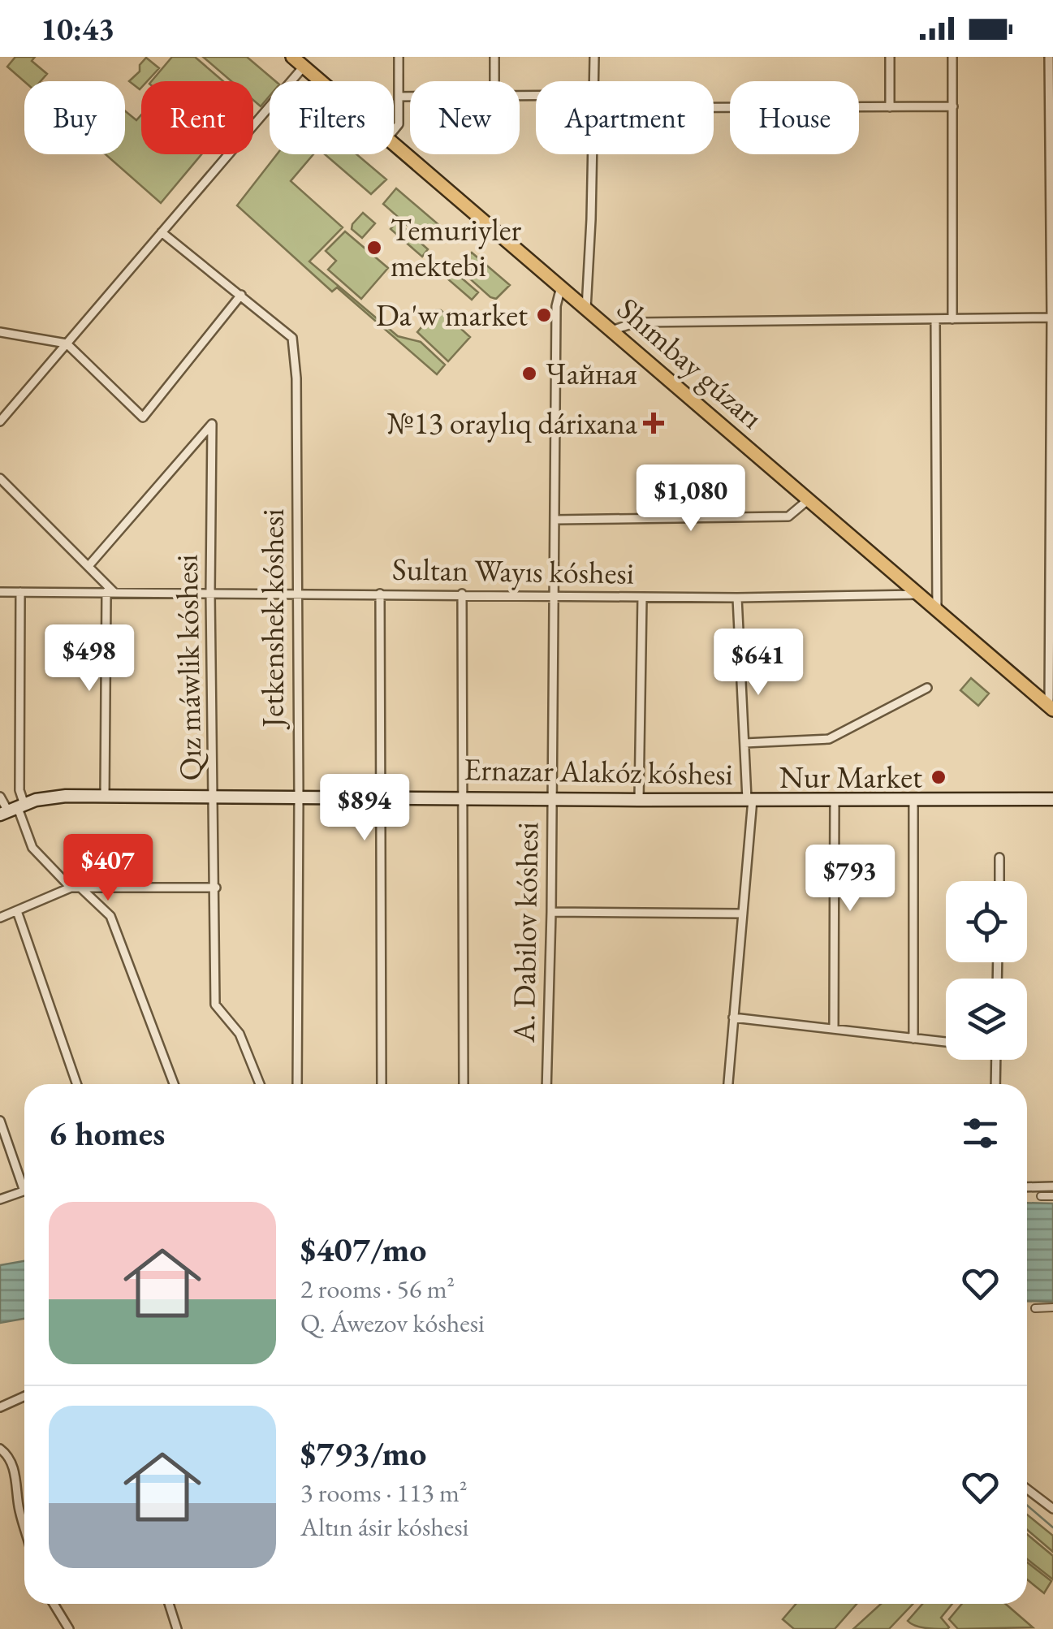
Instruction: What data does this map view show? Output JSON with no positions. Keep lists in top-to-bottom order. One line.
{"streets":{"main road":["Shımbay gúzarı","Ernazar Alakóz kóshesi"],"street":["Sultan Wayıs kóshesi","Jetkenshek kóshesi","Qız máwlik kóshesi","A. Dabilov kóshesi"]},"crossings":[["Shımbay gúzarı","Sultan Wayıs kóshesi"],["Shımbay gúzarı","A. Dabilov kóshesi"],["Sultan Wayıs kóshesi","Jetkenshek kóshesi"],["Sultan Wayıs kóshesi","Qız máwlik kóshesi"],["Sultan Wayıs kóshesi","A. Dabilov kóshesi"],["Jetkenshek kóshesi","Ernazar Alakóz kóshesi"],["Qız máwlik kóshesi","Ernazar Alakóz kóshesi"],["Ernazar Alakóz kóshesi","A. Dabilov kóshesi"]],"places":{"other":["Temuriyler mektebi","Da'w market","Чайная","Nur Market"],"health":["№13 oraylıq dárixana"]},"page":{"status":"10:43","chip":["Buy","Rent","Filters","New","Apartment","House"],"price":["$1,080","$498","$641","$894","$407","$793"],"heading":"6 homes","list":[{"name":"$407/mo","note":"2 rooms · 56 m² · Q. Áwezov kóshesi"},{"name":"$793/mo","note":"3 rooms · 113 m² · Altın ásir kóshesi"}]}}
